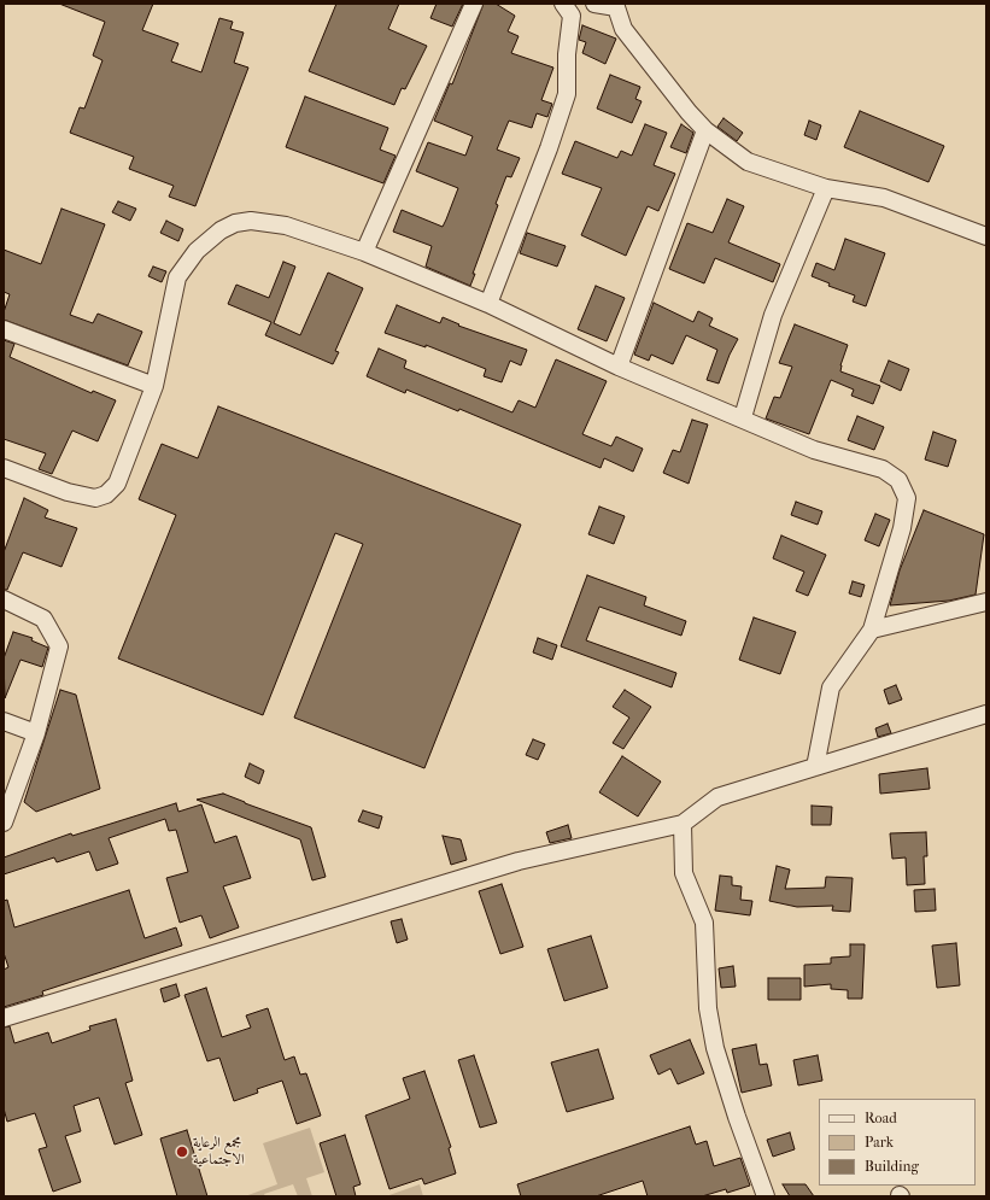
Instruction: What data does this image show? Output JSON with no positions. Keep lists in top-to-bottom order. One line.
{"places":["مجمع الرعاية الاجتماعية"],"legend":["Road","Park","Building"]}
